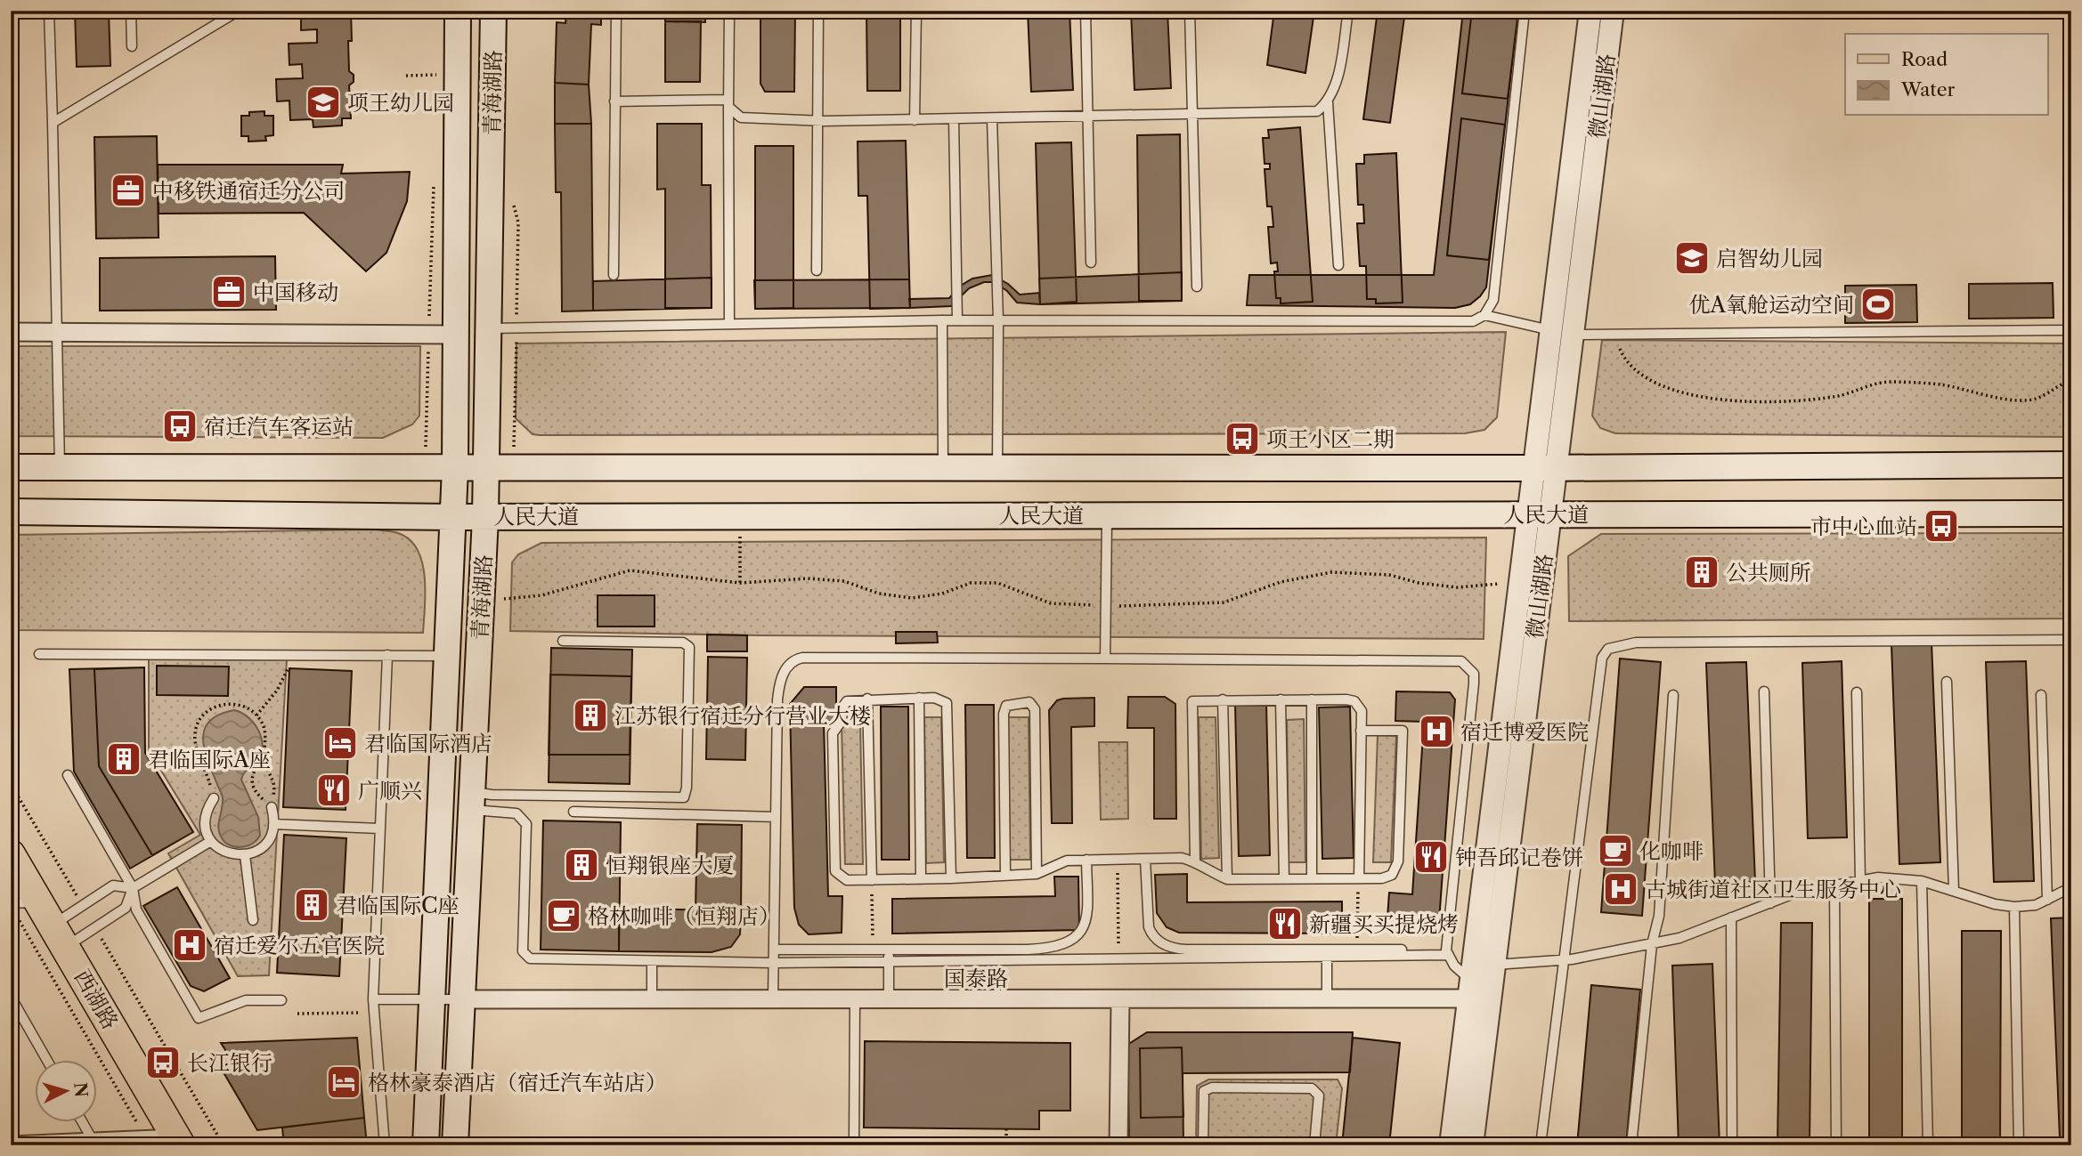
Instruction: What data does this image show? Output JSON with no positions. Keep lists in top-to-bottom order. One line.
{"streets":{"main road":["青海湖路","人民大道","西湖路"],"street":["微山湖路","国泰路"]},"crossings":[["青海湖路","人民大道"],["青海湖路","国泰路"],["微山湖路","人民大道"],["微山湖路","国泰路"]],"places":{"school or university":["项王幼儿园","启智幼儿园"],"office":["中移铁通宿迁分公司","中国移动"],"sports":["优A氧舱运动空间"],"bus stop":["宿迁汽车客运站","项王小区二期","市中心血站","长江银行"],"building":["公共厕所","江苏银行宿迁分行营业大楼","君临国际A座","恒翔银座大厦","君临国际C座"],"hospital":["宿迁博爱医院","古城街道社区卫生服务中心","宿迁爱尔五官医院"],"hotel":["君临国际酒店","格林豪泰酒店（宿迁汽车站店）"],"restaurant":["广顺兴","钟吾邱记卷饼","新疆买买提烧烤"],"cafe":["化咖啡","格林咖啡（恒翔店）"]},"legend":["Road","Water"],"north":"right"}
